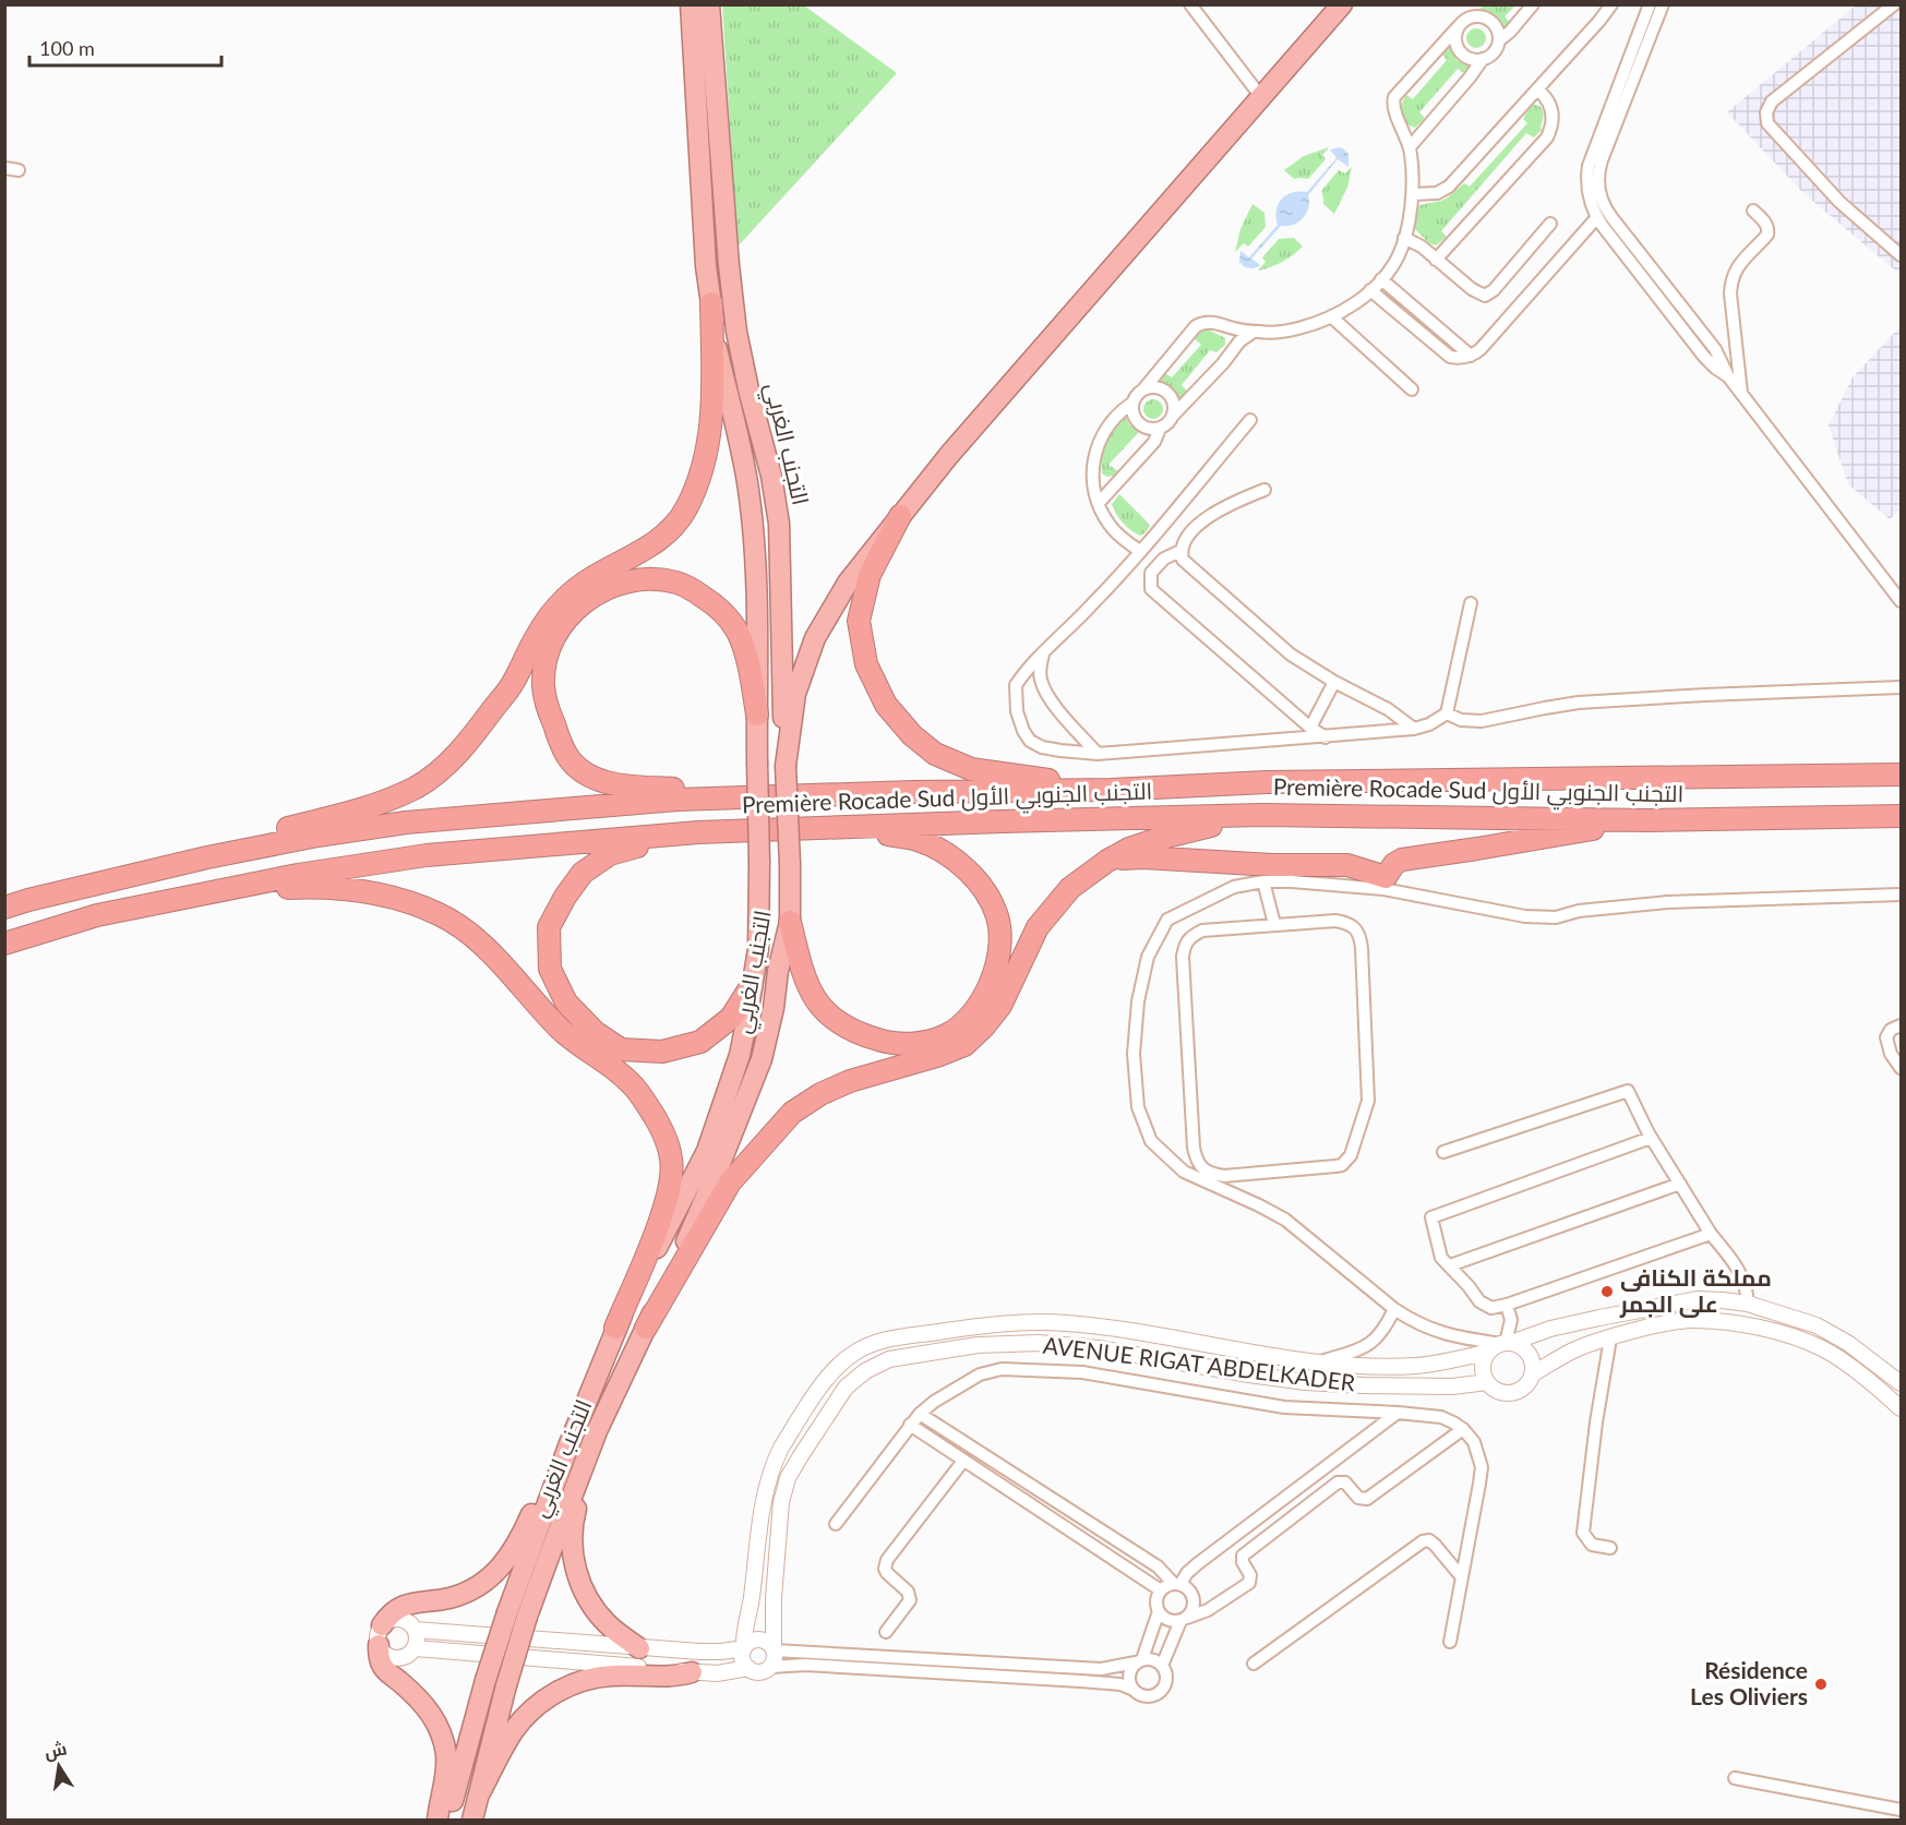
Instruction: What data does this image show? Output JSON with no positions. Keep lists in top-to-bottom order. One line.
{"streets":{"highway":["التجنب الغربي","Première Rocade Sud التجنب الجنوبي الأول"],"street":["AVENUE RIGAT ABDELKADER"]},"places":["مملكة الكنافى على الجمر","Résidence Les Oliviers"],"scale_bar":"100 m","north":"top"}
